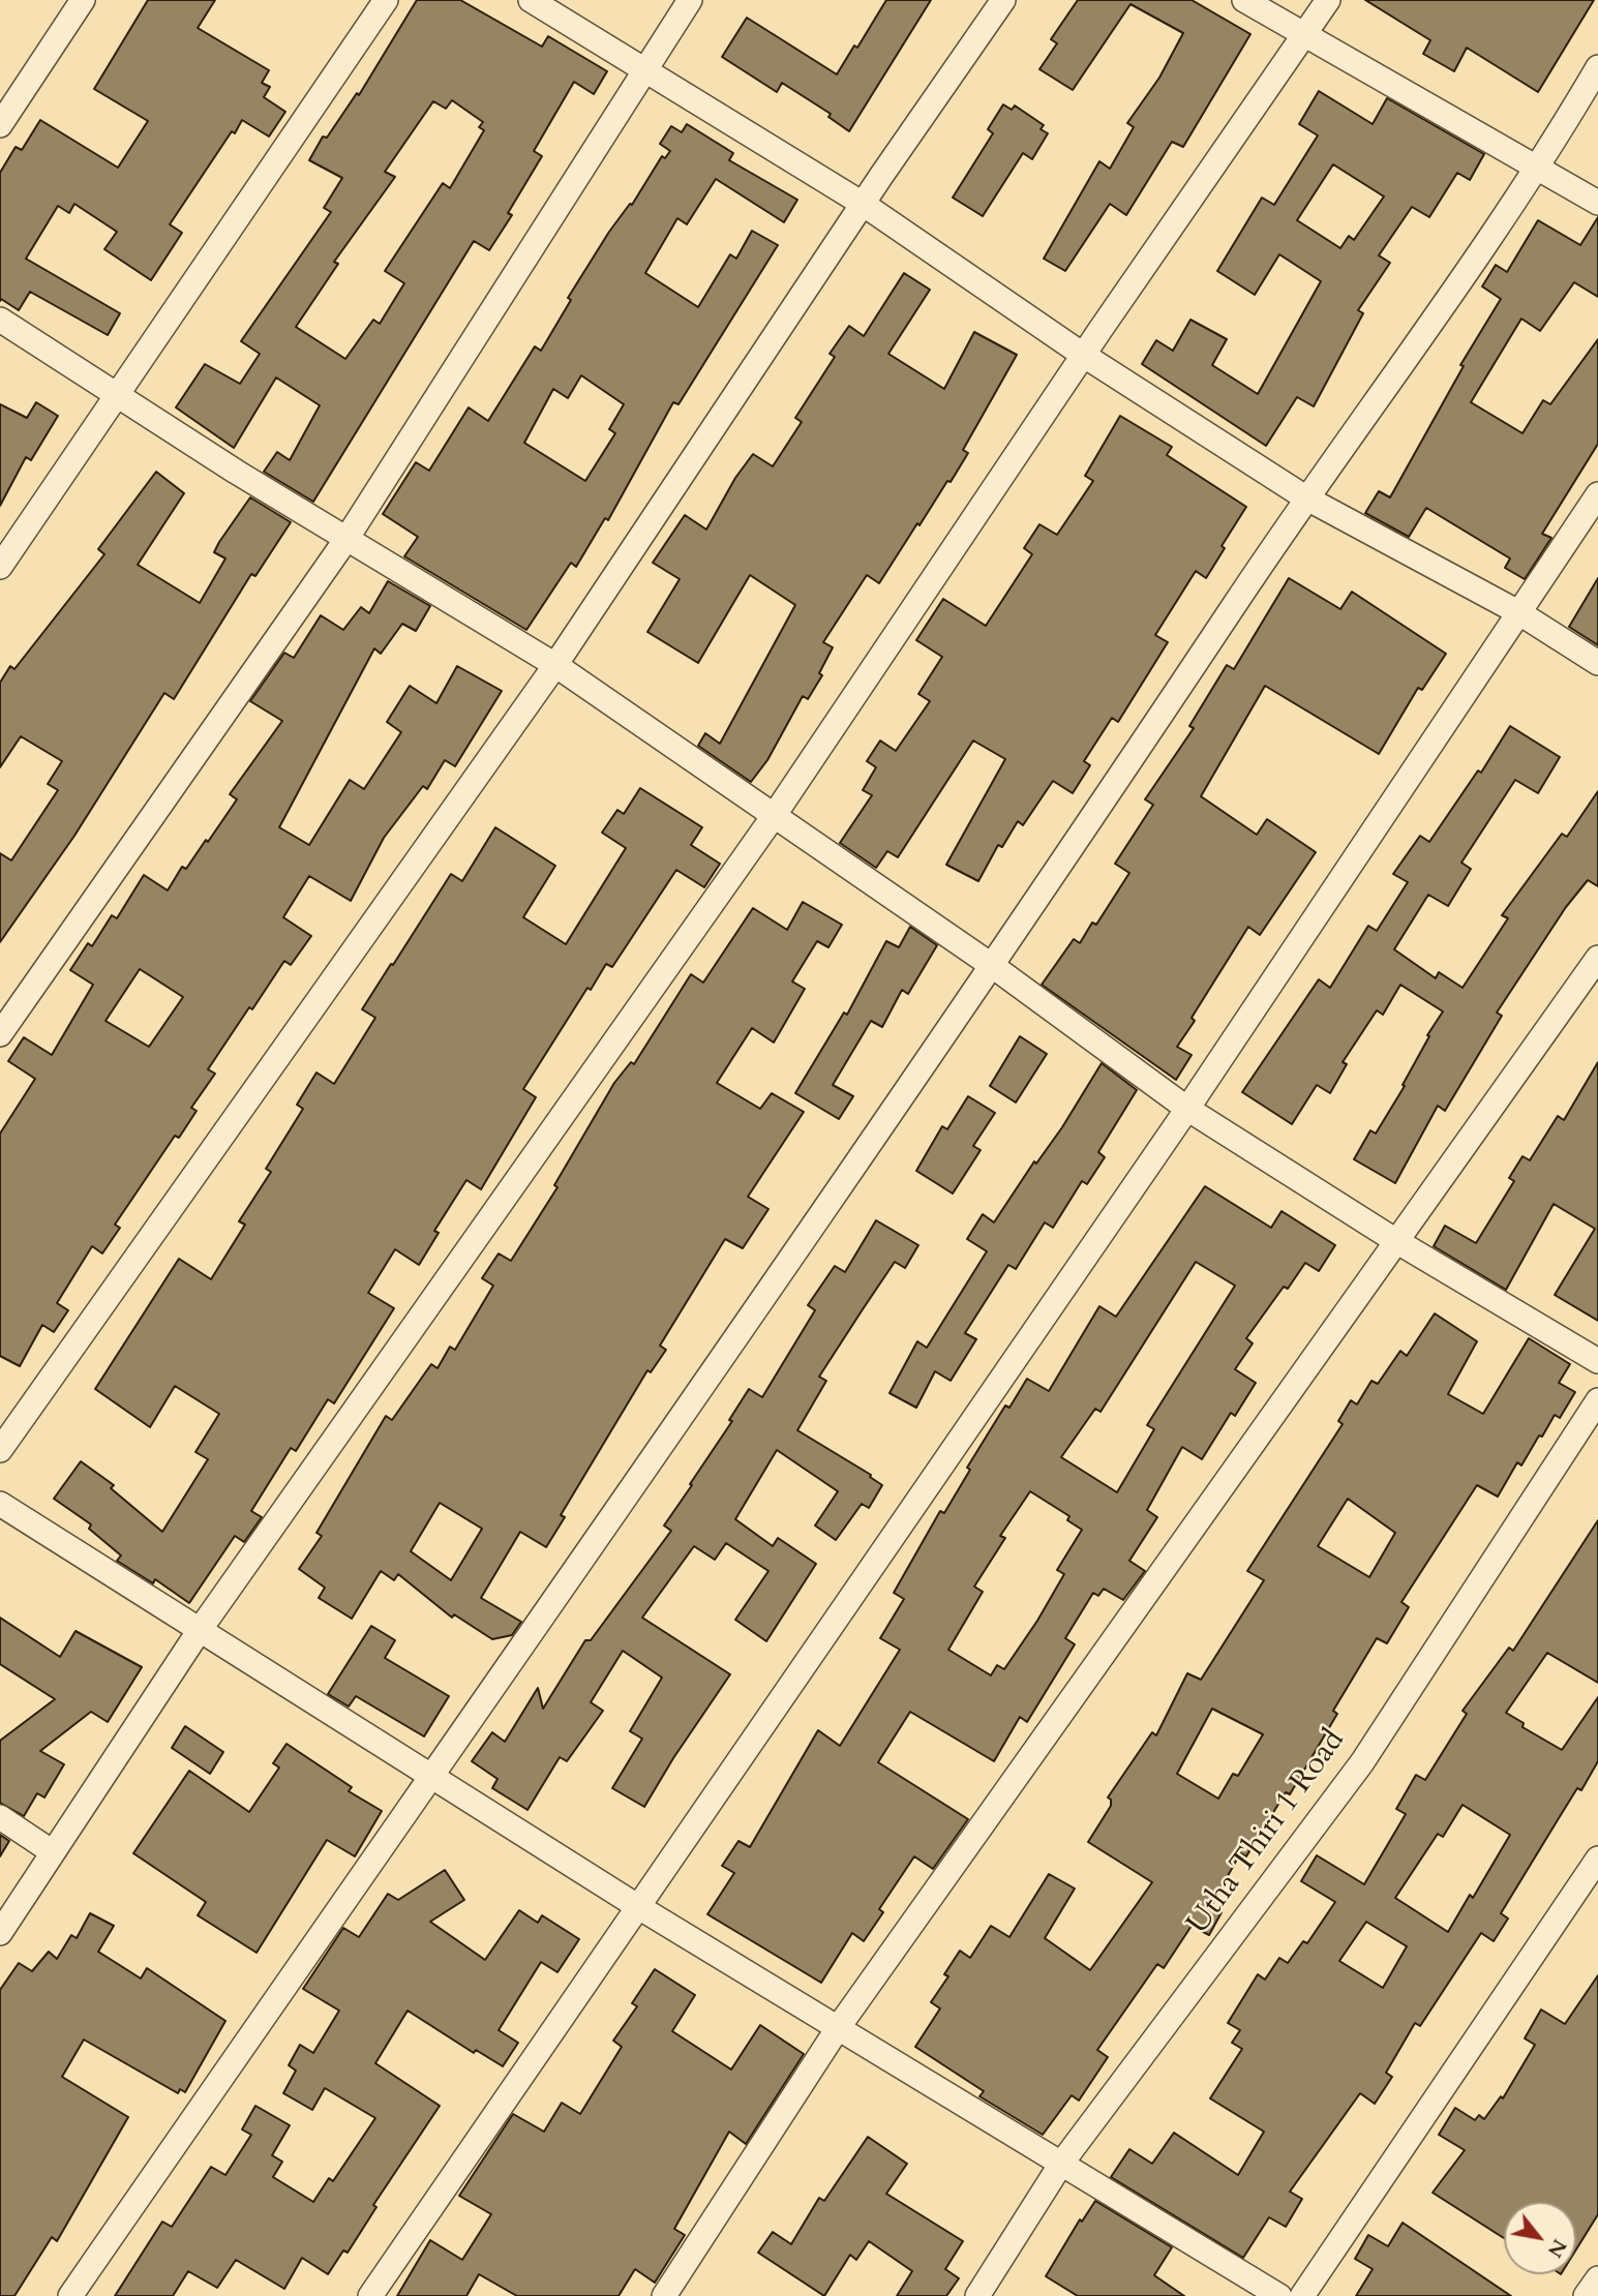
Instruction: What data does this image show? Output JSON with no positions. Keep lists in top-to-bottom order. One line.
{"streets":{"street":["Utha Thiri 1 Road"]},"north":"bottom right"}
